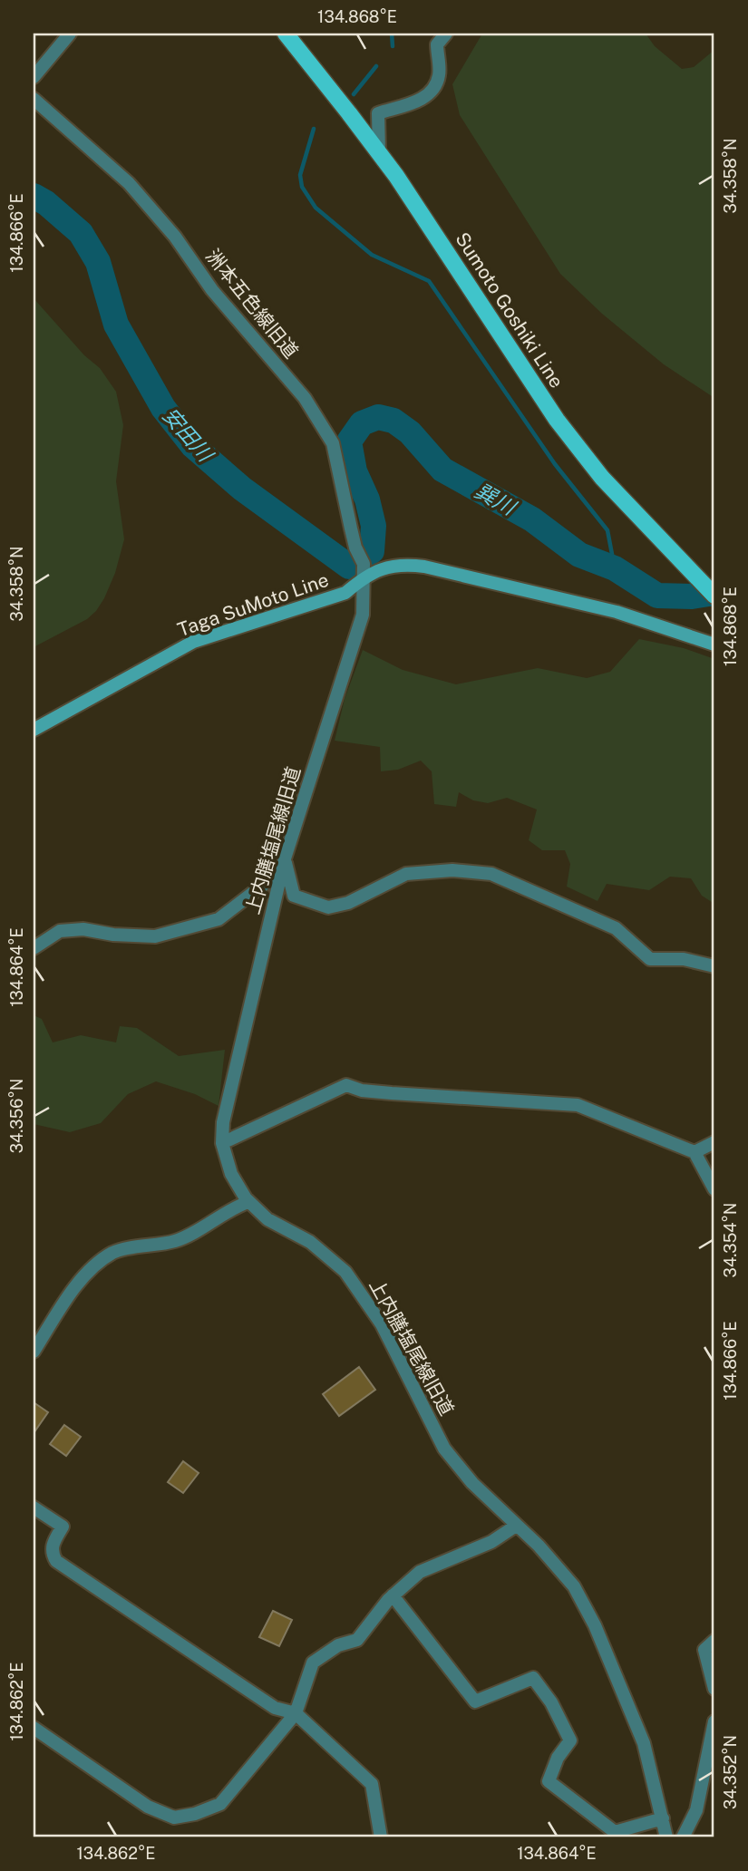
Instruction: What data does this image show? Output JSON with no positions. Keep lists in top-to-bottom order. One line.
{"streets":{"main road":["Sumoto Goshiki Line","Taga SuMoto Line"],"street":["洲本五色線旧道","上内膳塩尾線旧道"]},"crossings":[["洲本五色線旧道","Taga SuMoto Line"],["洲本五色線旧道","上内膳塩尾線旧道"],["Taga SuMoto Line","上内膳塩尾線旧道"]],"water":["安田川","巽川"],"coordinates":["134.868°E","34.358°N","134.866°E","134.864°E","34.356°N","34.354°N","134.862°E","34.352°N"]}
